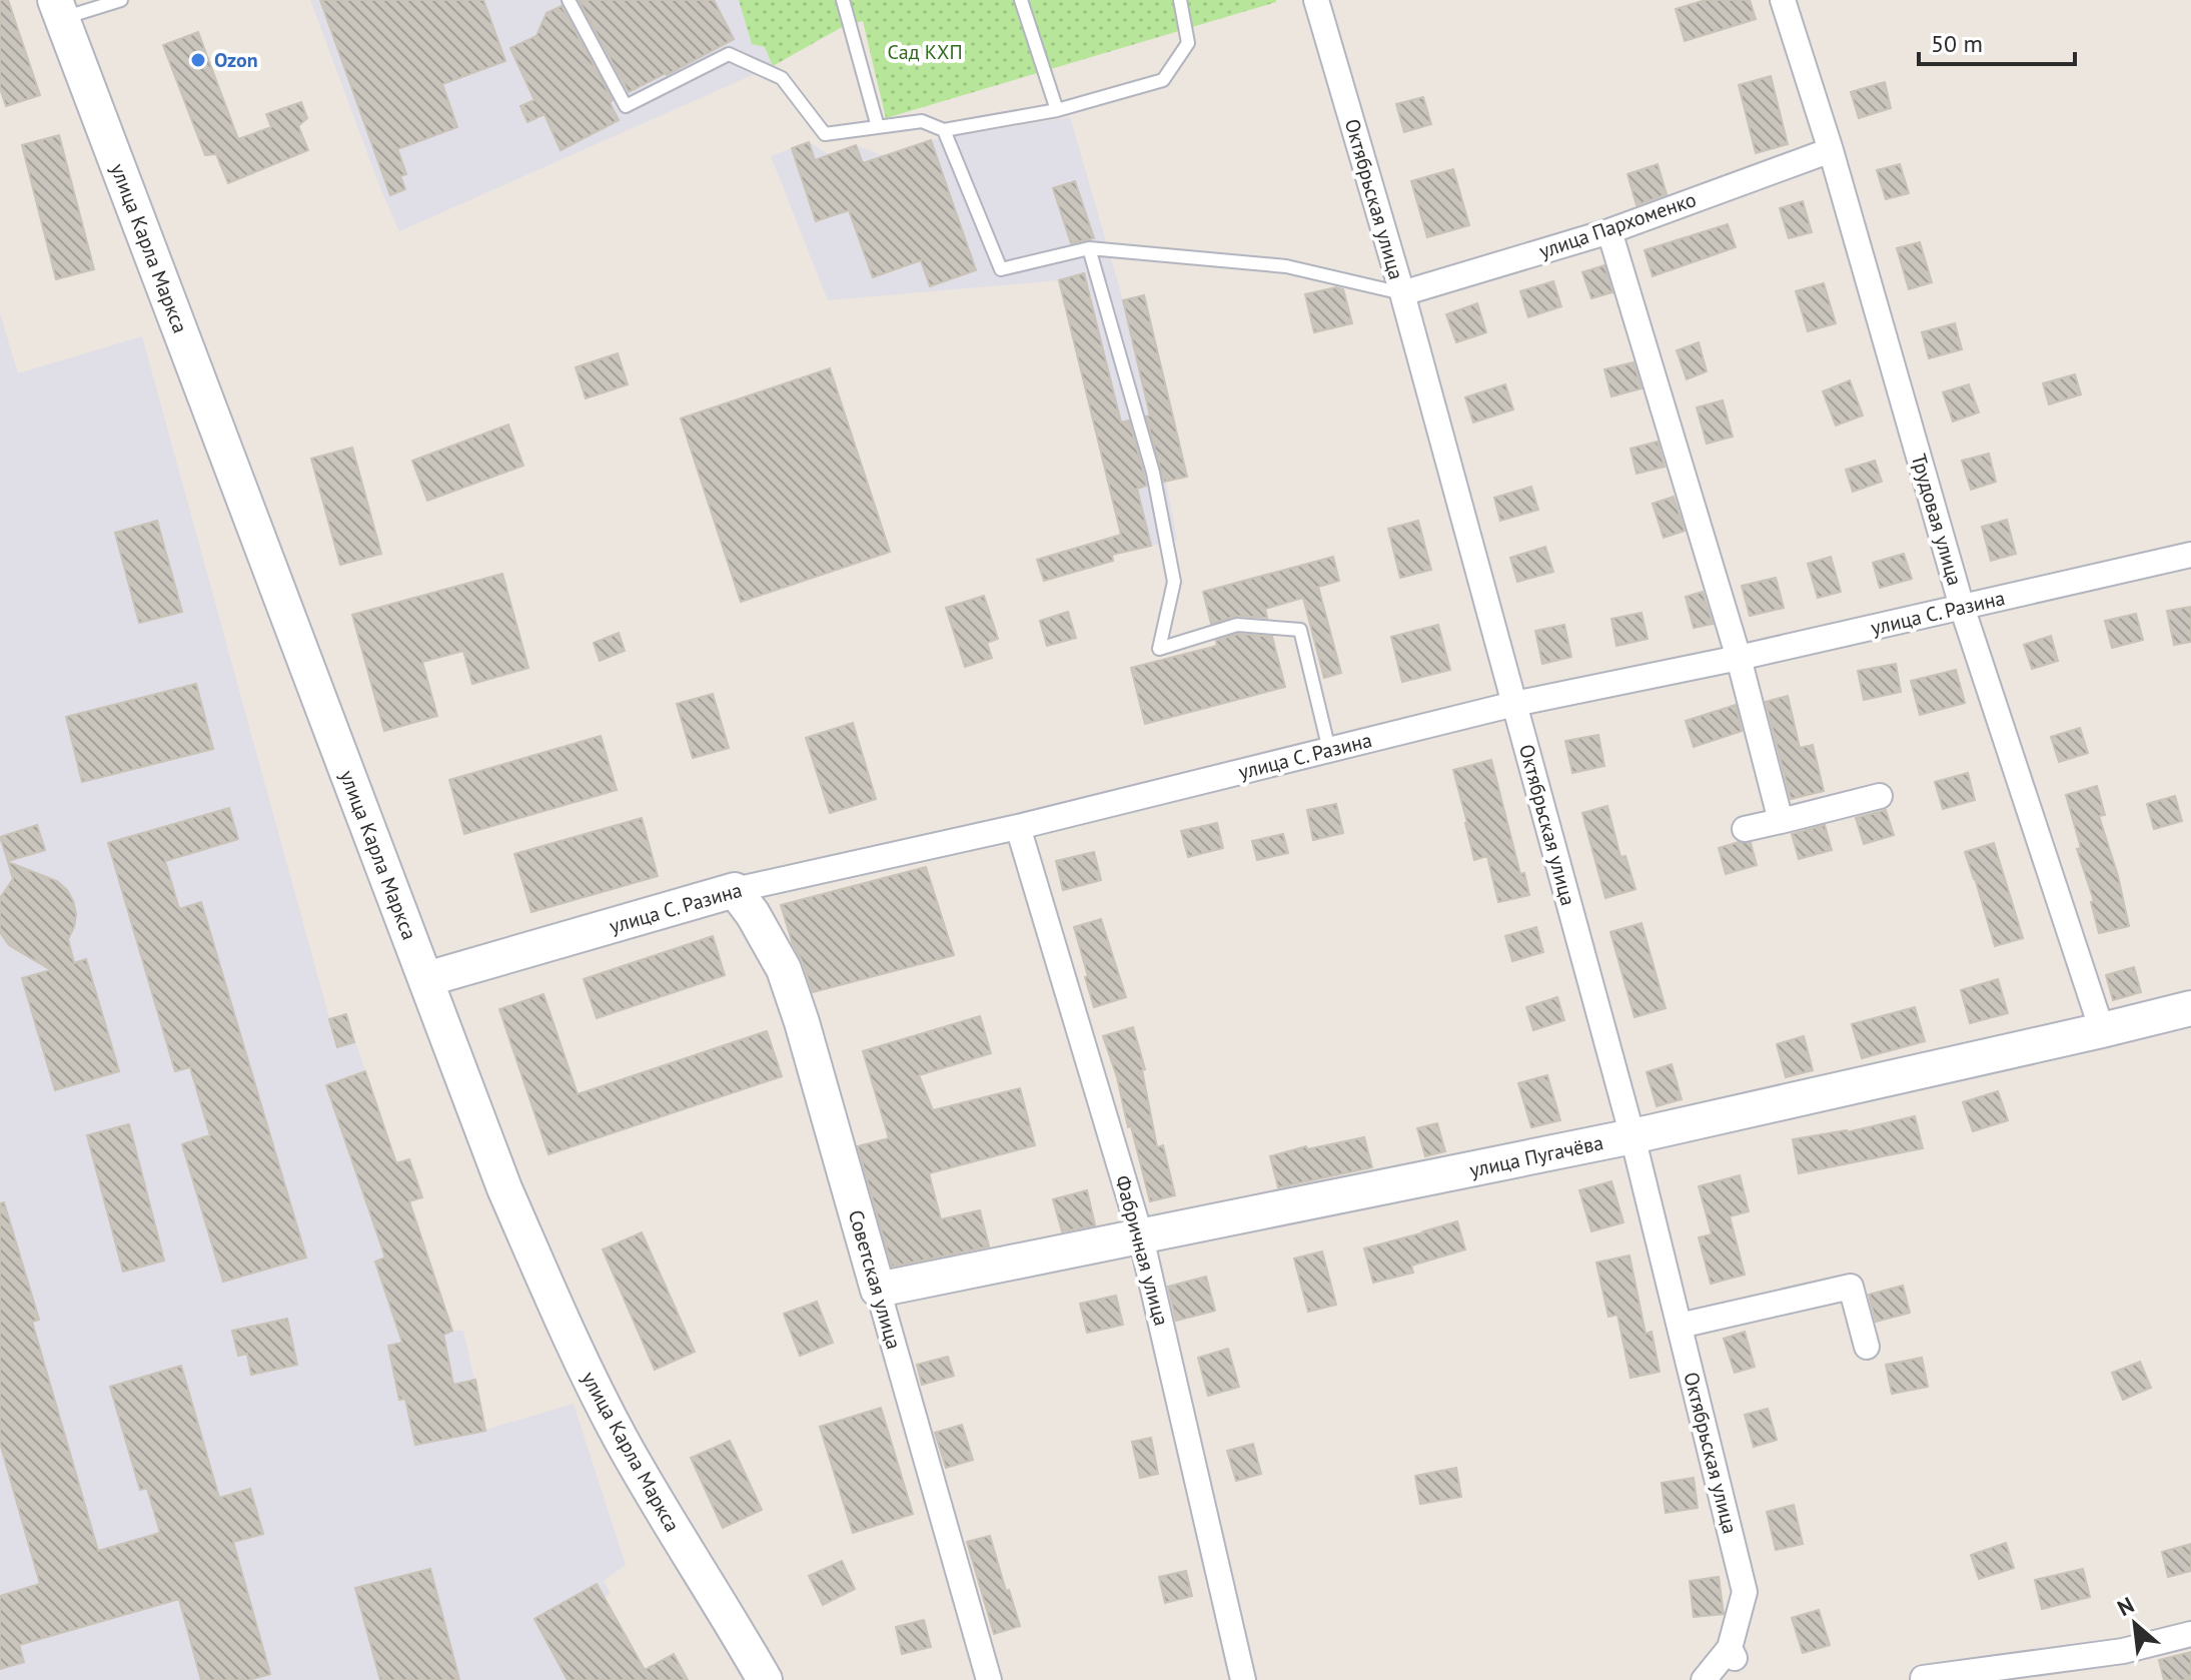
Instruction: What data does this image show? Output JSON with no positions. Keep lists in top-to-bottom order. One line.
{"streets":{"street":["Октябрьская улица","улица Пархоменко","улица Карла Маркса","Трудовая улица","улица С. Разина","улица Пугачёва","Фабричная улица","Советская улица"]},"crossings":[["Октябрьская улица","улица Пархоменко"],["Октябрьская улица","улица С. Разина"],["Октябрьская улица","улица Пугачёва"],["улица Пархоменко","Трудовая улица"],["улица Карла Маркса","улица С. Разина"],["Трудовая улица","улица С. Разина"],["Трудовая улица","улица Пугачёва"],["улица С. Разина","Фабричная улица"],["улица С. Разина","Советская улица"],["улица Пугачёва","Фабричная улица"],["улица Пугачёва","Советская улица"]],"parks":["Сад КХП"],"places":["Ozon"],"scale_bar":"50 m","north":"top left"}
